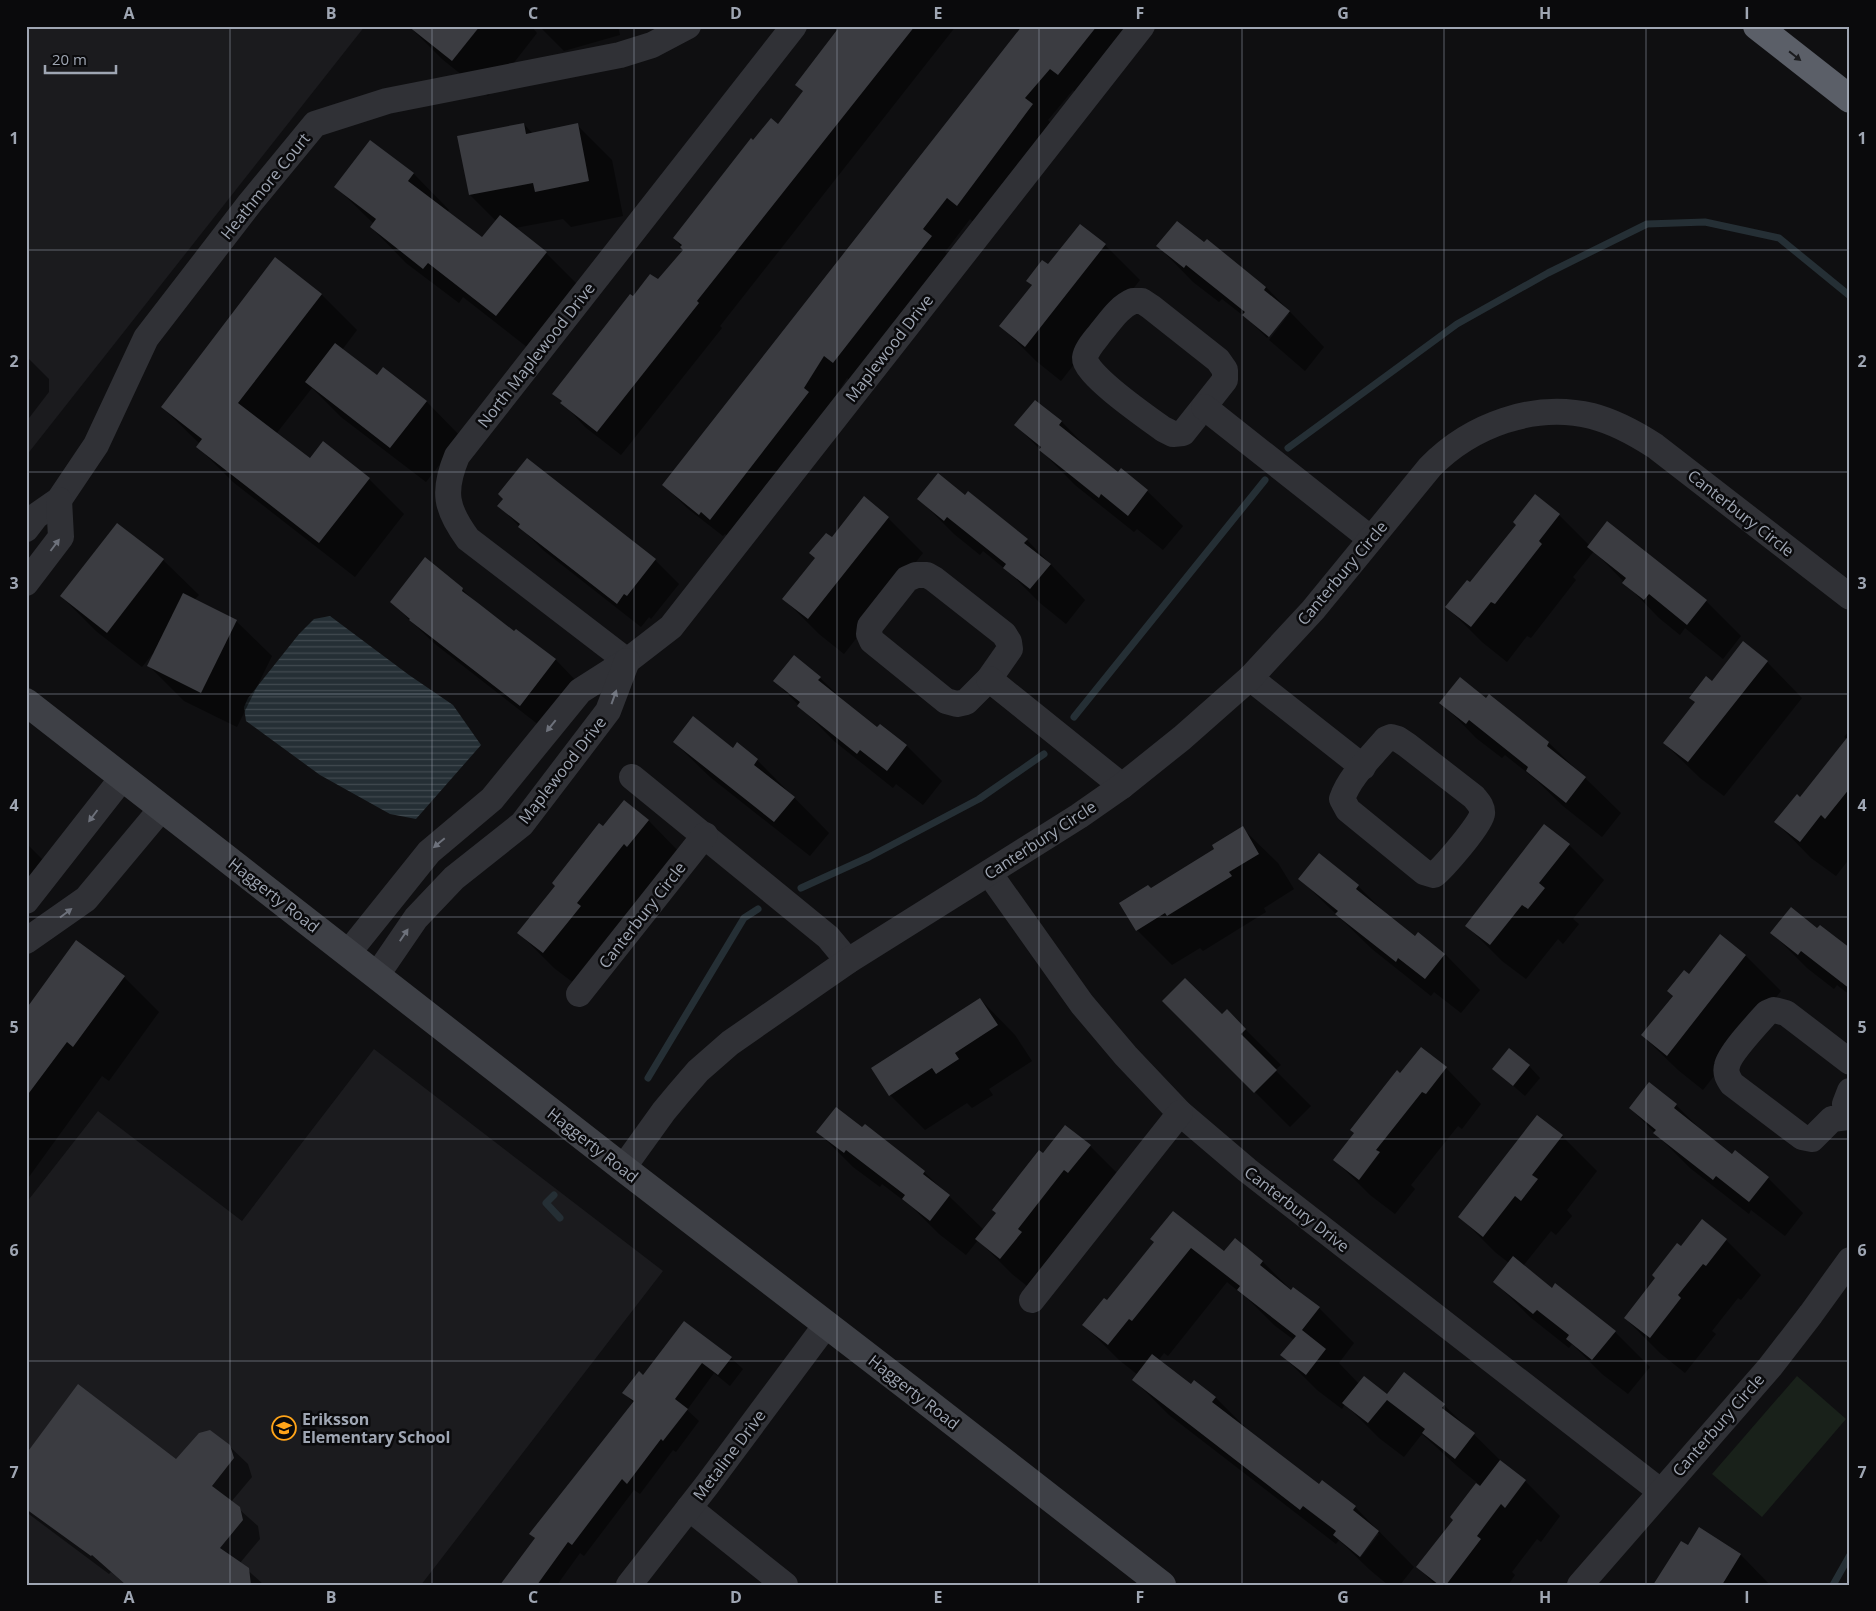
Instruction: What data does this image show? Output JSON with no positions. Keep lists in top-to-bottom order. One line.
{"streets":{"main road":["Haggerty Road"],"street":["Heathmore Court","Maplewood Drive","North Maplewood Drive","Canterbury Circle","Canterbury Drive","Metaline Drive"]},"crossings":[["Maplewood Drive","North Maplewood Drive"],["Maplewood Drive","Haggerty Road"],["Canterbury Circle","Haggerty Road"],["Canterbury Circle","Canterbury Drive"],["Haggerty Road","Metaline Drive"]],"places":{"school or university":["Eriksson Elementary School"]},"scale_bar":"20 m","grid":{"columns":["A","B","C","D","E","F","G","H","I"],"rows":["1","2","3","4","5","6","7"]}}
